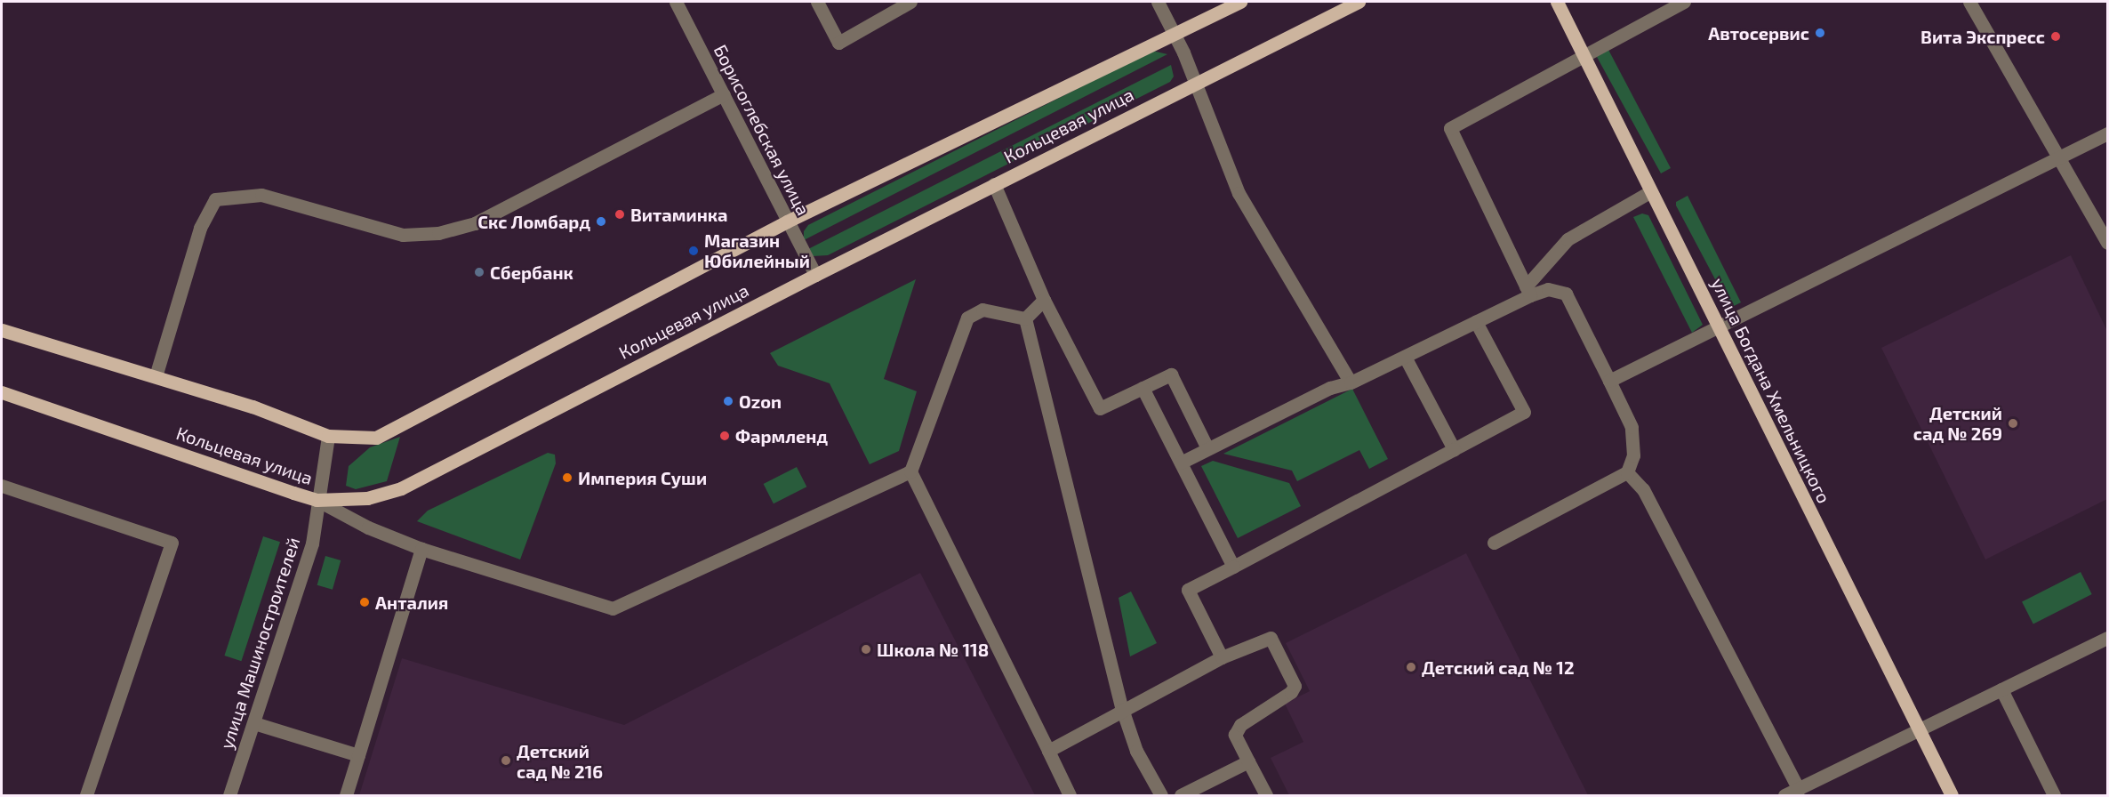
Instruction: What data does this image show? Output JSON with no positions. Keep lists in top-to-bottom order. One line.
{"streets":{"main road":["Кольцевая улица","улица Богдана Хмельницкого"],"street":["Борисоглебская улица","улица Машиностроителей"]},"crossings":[["Кольцевая улица","Борисоглебская улица"],["Кольцевая улица","улица Машиностроителей"]],"places":["Автосервис","Вита Экспресс","Витаминка","Скс Ломбард","Магазин Юбилейный","Сбербанк","Ozon","Детский сад № 269","Фармленд","Империя Суши","Анталия","Школа № 118","Детский сад № 12","Детский сад № 216"]}
